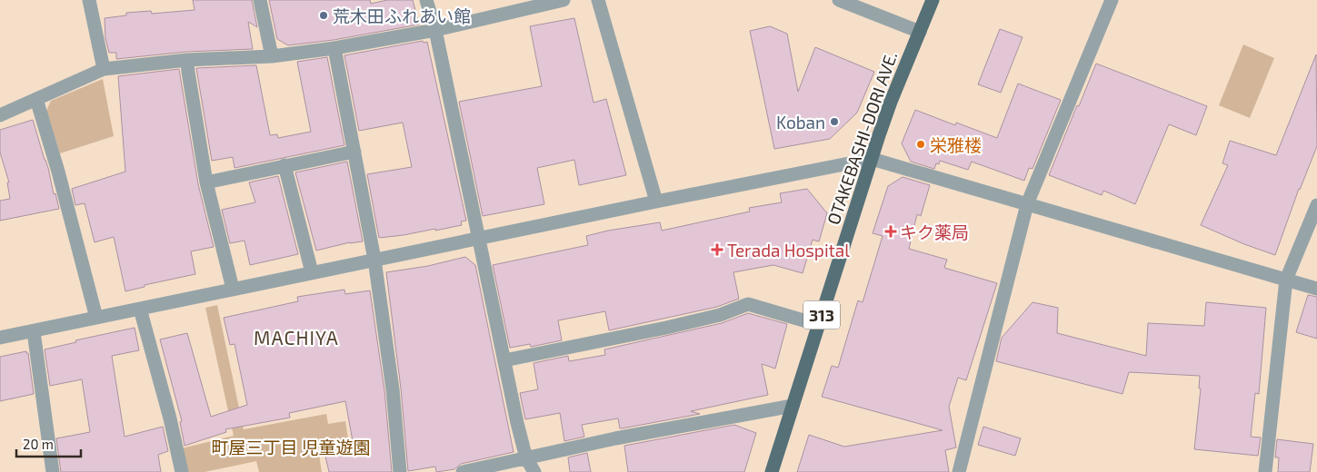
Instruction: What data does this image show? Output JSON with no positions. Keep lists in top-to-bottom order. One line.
{"streets":{"main road":["OTAKEBASHI-DORI AVE.","313"]},"districts":["MACHIYA"],"parks":["町屋三丁目 児童遊園"],"places":{"other":["荒木田ふれあい館","Koban","栄雅楼"],"health":["キク薬局","Terada Hospital"]},"scale_bar":"20 m"}
